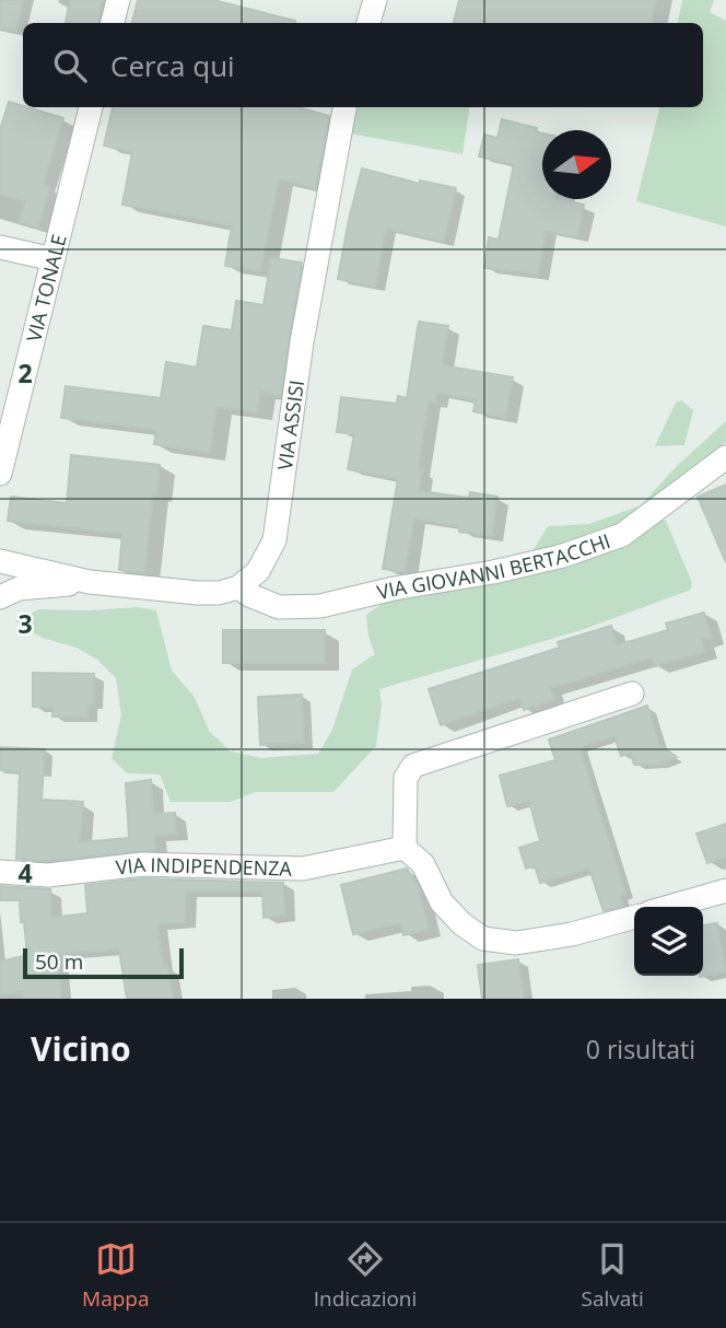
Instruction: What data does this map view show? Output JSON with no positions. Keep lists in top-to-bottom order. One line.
{"streets":{"street":["VIA TONALE","VIA ASSISI","VIA GIOVANNI BERTACCHI","VIA INDIPENDENZA"]},"crossings":[["VIA ASSISI","VIA GIOVANNI BERTACCHI"]],"scale_bar":"50 m","north":"right","page":{"search":"Cerca qui","scale":"50 m","heading":["Vicino","0 risultati"],"nav":["Mappa","Indicazioni","Salvati"]},"grid":{"rows":["2","3","4"]}}
